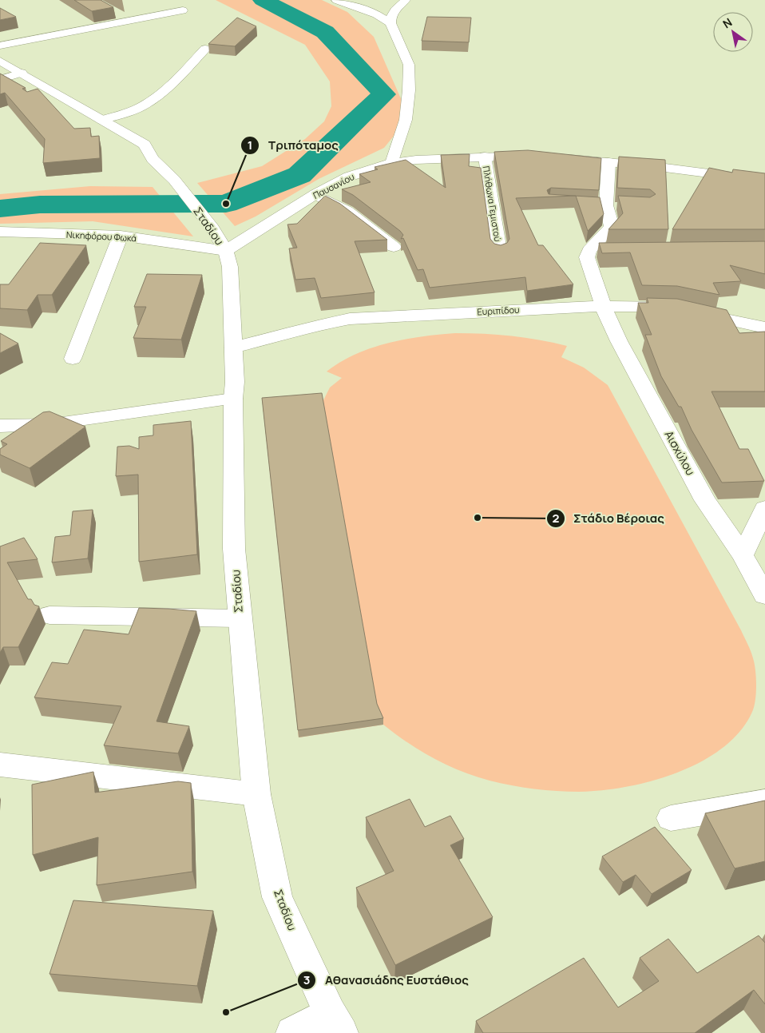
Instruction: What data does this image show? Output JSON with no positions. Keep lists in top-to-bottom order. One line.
{"streets":{"street":["Παυσανίου","Πλήθωνα Γεμιστού","Σταδίου","Νικηφόρου Φωκά","Ευριπίδου","Αισχύλου"]},"crossings":[["Παυσανίου","Πλήθωνα Γεμιστού"],["Παυσανίου","Σταδίου"],["Παυσανίου","Νικηφόρου Φωκά"],["Σταδίου","Νικηφόρου Φωκά"],["Σταδίου","Ευριπίδου"],["Ευριπίδου","Αισχύλου"]],"places":["Τριπόταμος","Στάδιο Βέροιας","Αθανασιάδης Ευστάθιος"],"north":"top left"}
